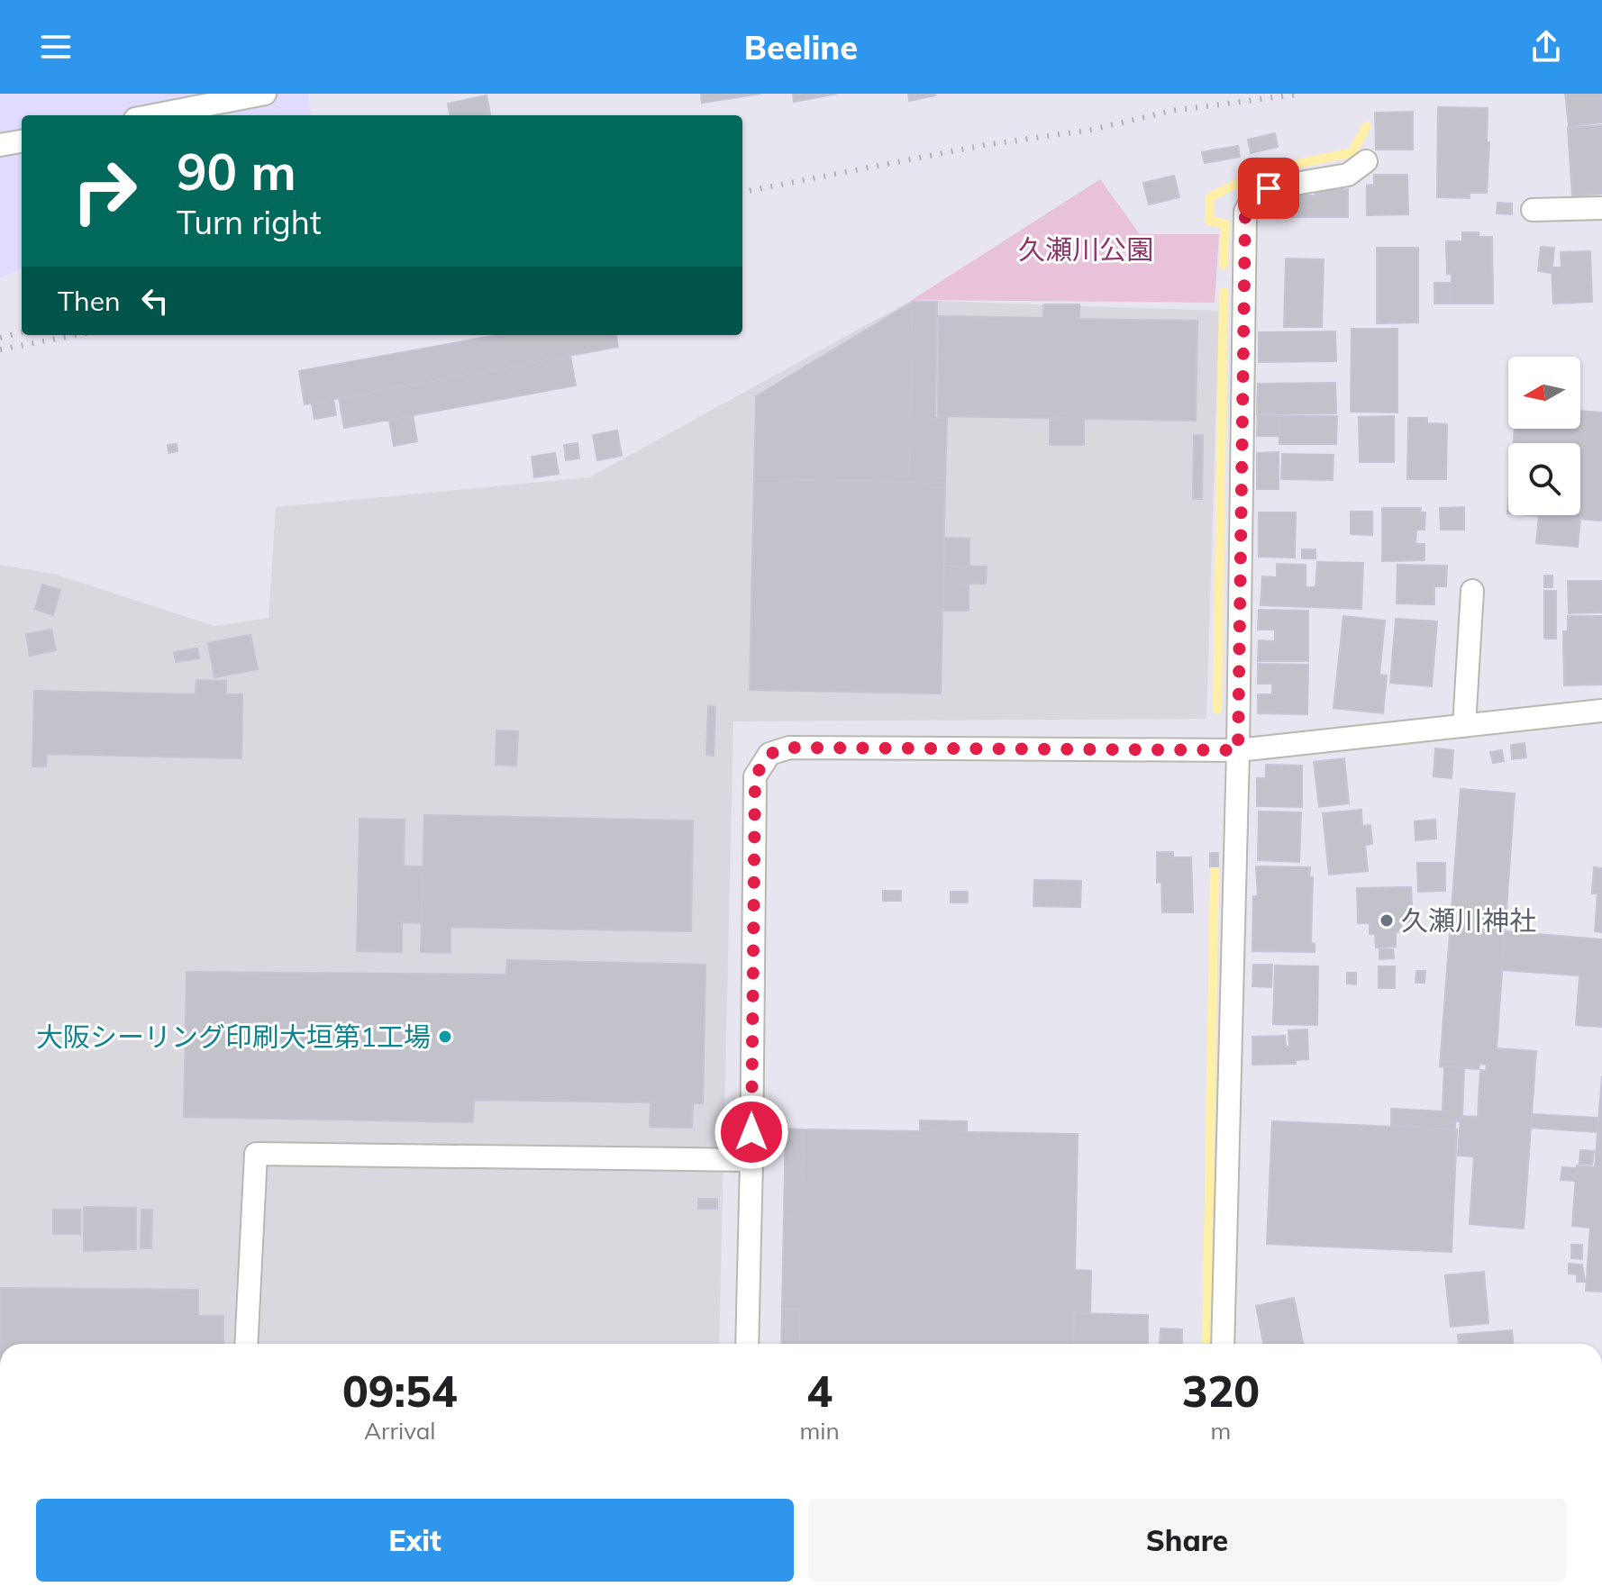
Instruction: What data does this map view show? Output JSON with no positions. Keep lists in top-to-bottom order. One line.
{"parks":["久瀬川公園"],"places":["久瀬川神社","大阪シーリング印刷大垣第1工場"],"north":"left","page":{"header":"Beeline","turn":["90 m","Turn right"],"then":"Then","eta":["09:54","Arrival","4","min","320","m"],"buttons":["Exit","Share"]}}
